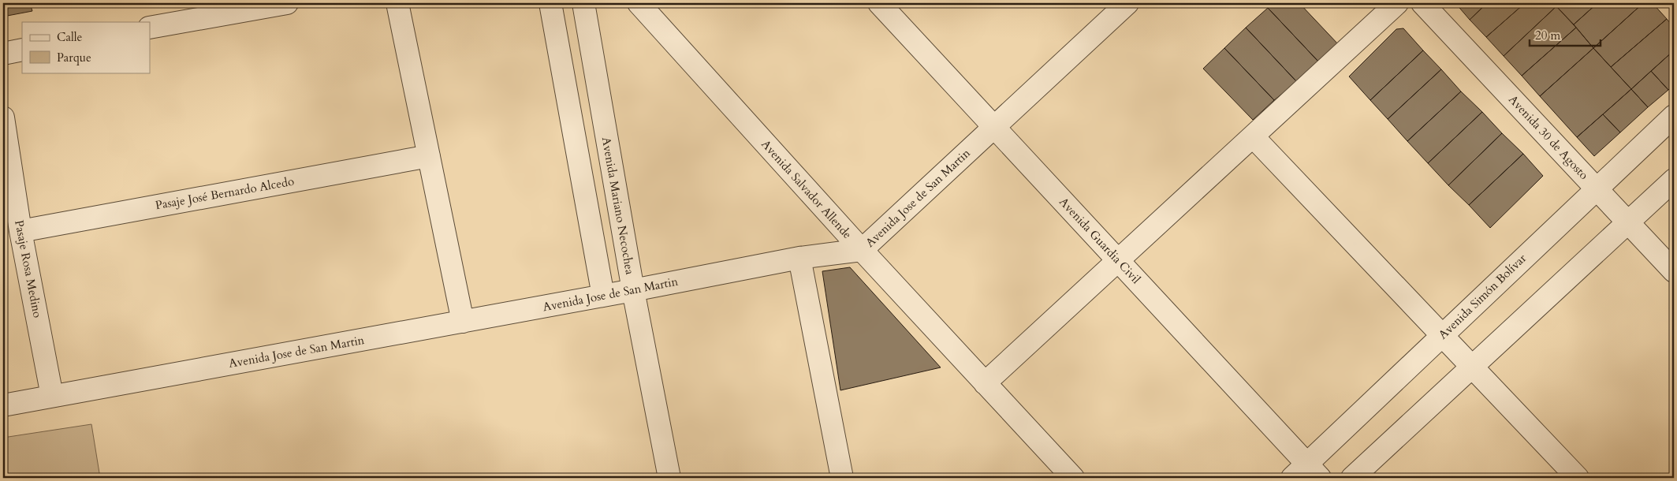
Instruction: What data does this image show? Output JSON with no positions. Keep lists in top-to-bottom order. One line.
{"streets":{"street":["Avenida 30 de Agosto","Avenida Salvador Allende","Pasaje José Bernardo Alcedo","Avenida Jose de San Martin","Avenida Mariano Necochea","Avenida Guardia Civil","Pasaje Rosa Medino","Avenida Simón Bolívar"]},"crossings":[["Avenida 30 de Agosto","Avenida Simón Bolívar"],["Avenida Salvador Allende","Avenida Jose de San Martin"],["Pasaje José Bernardo Alcedo","Pasaje Rosa Medino"],["Avenida Jose de San Martin","Avenida Mariano Necochea"],["Avenida Jose de San Martin","Avenida Guardia Civil"],["Avenida Jose de San Martin","Pasaje Rosa Medino"],["Avenida Guardia Civil","Avenida Simón Bolívar"]],"legend":["Calle","Parque"],"scale_bar":"20 m"}
